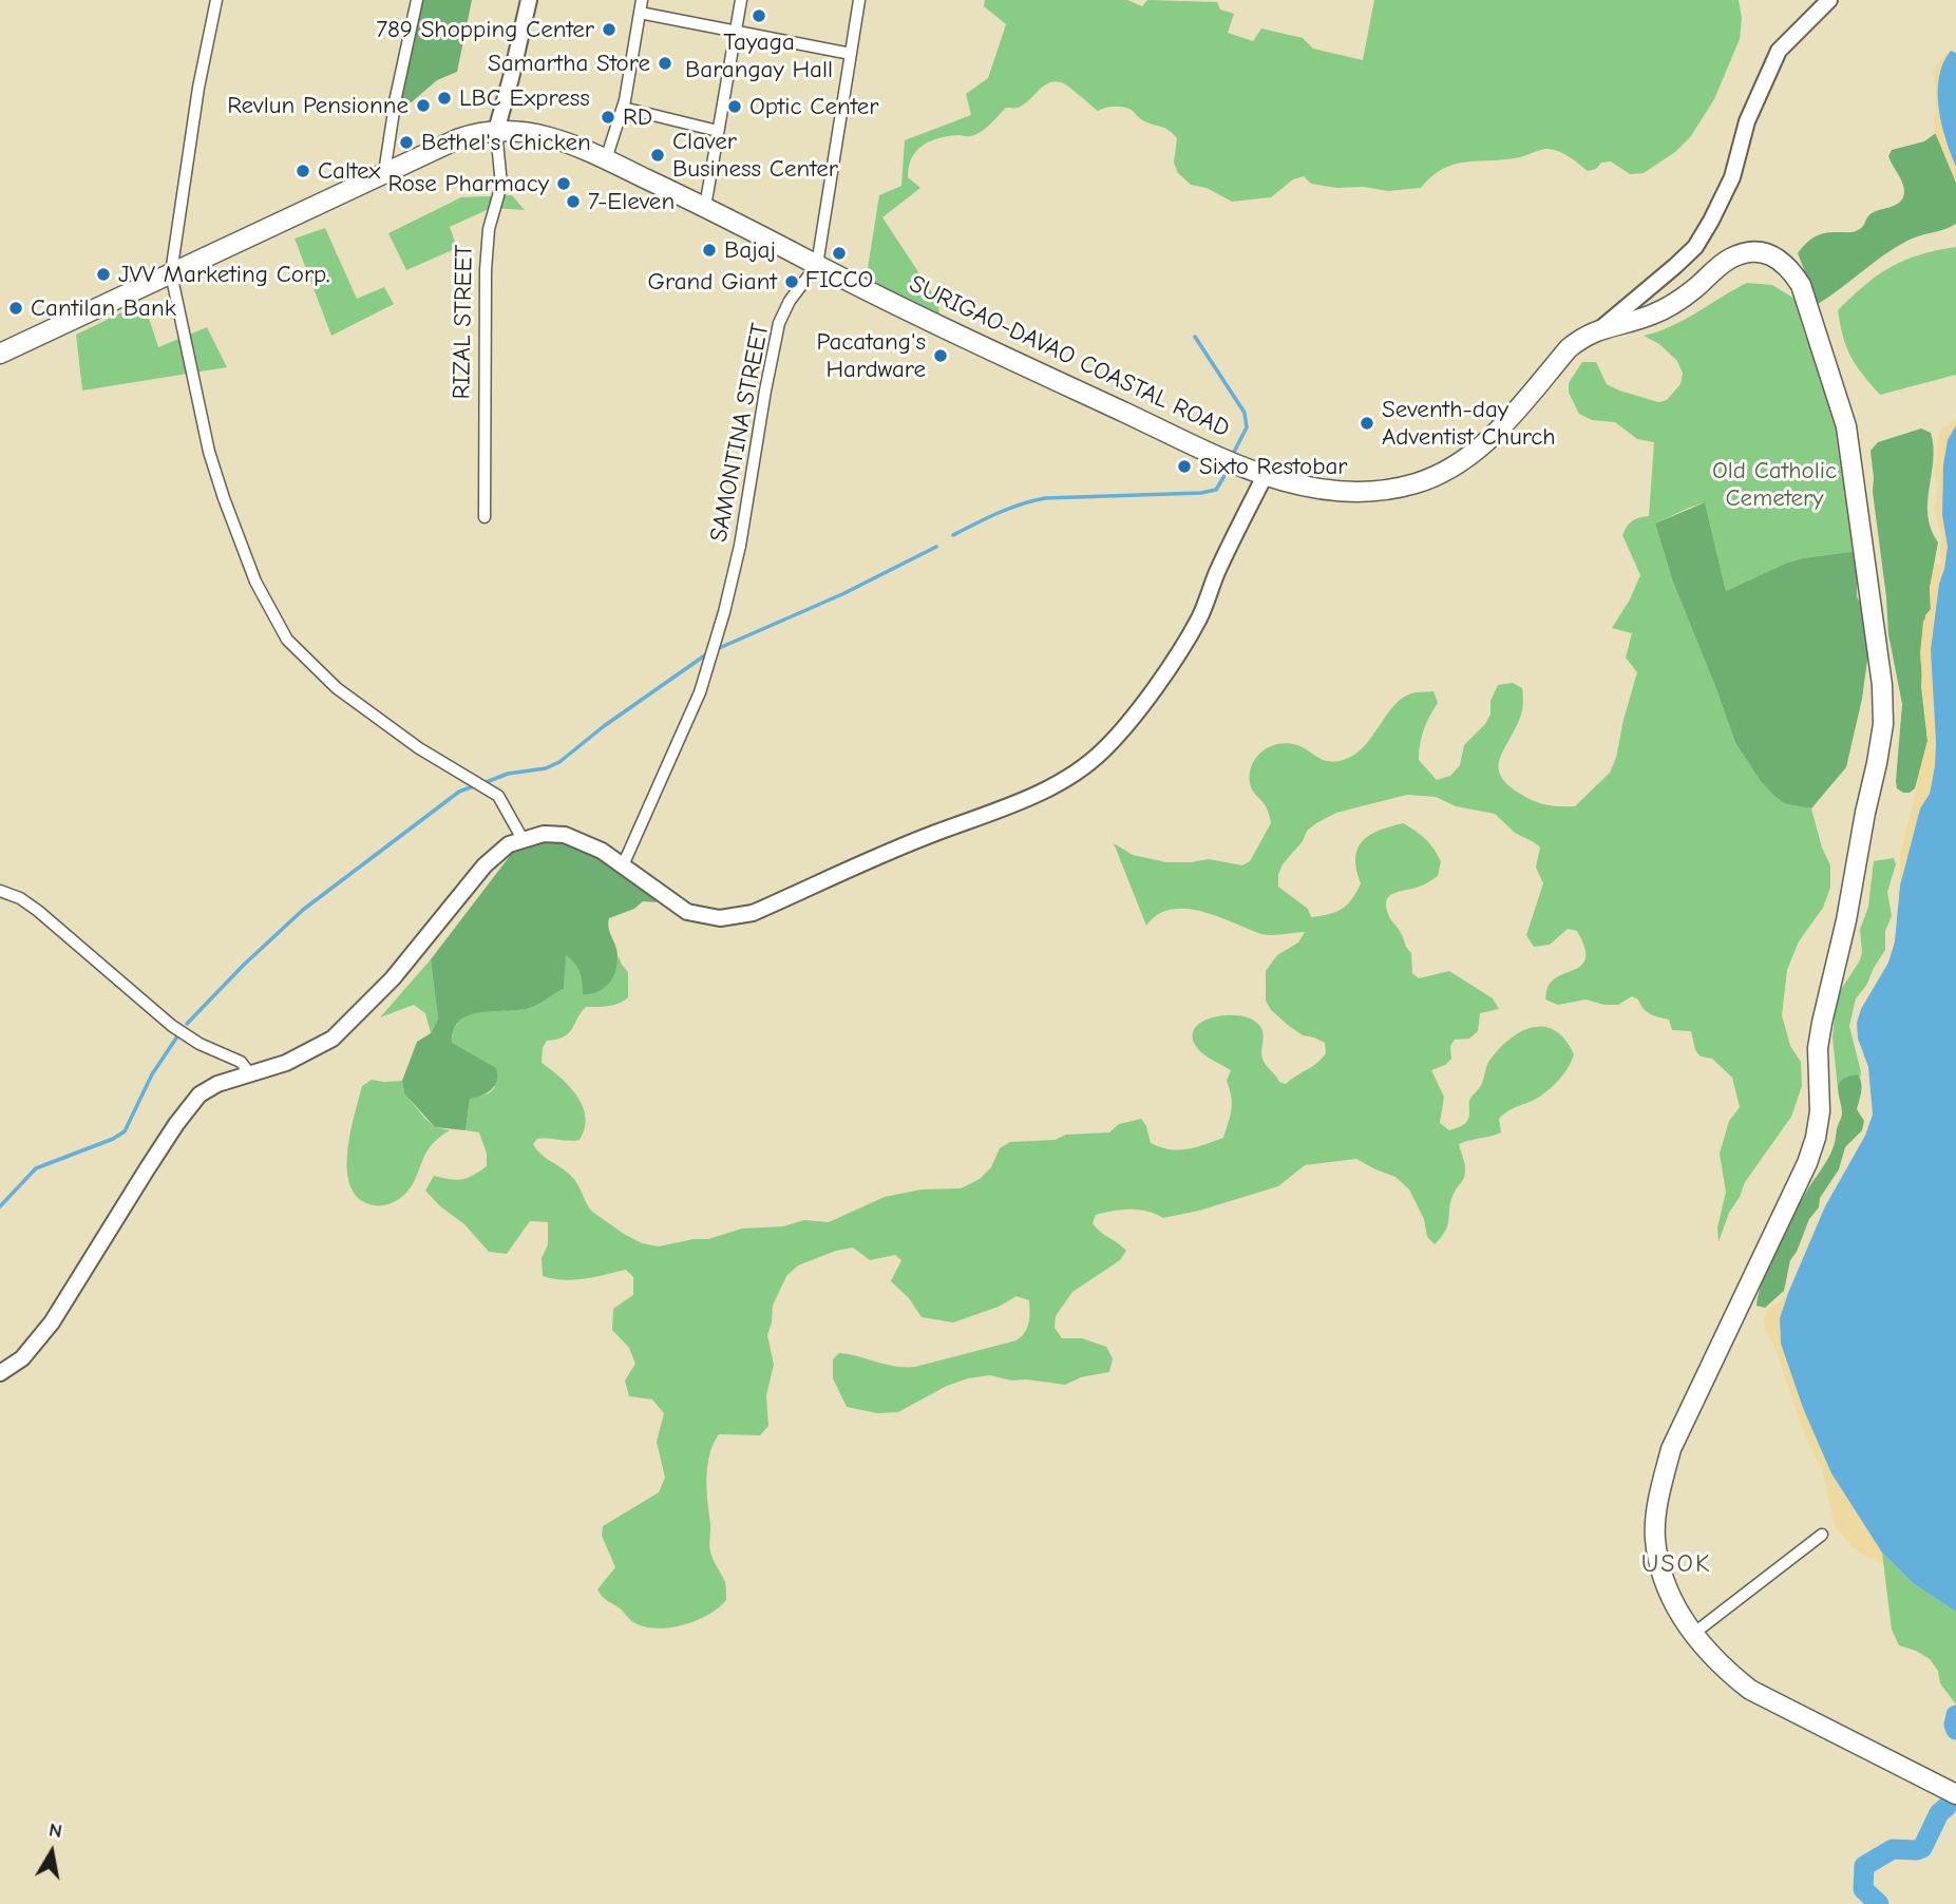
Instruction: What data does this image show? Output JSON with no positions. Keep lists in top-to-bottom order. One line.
{"streets":{"highway":["SURIGAO-DAVAO COASTAL ROAD"],"street":["RIZAL STREET","SAMONTINA STREET"]},"crossings":[["RIZAL STREET","SURIGAO-DAVAO COASTAL ROAD"],["SURIGAO-DAVAO COASTAL ROAD","SAMONTINA STREET"]],"districts":["USOK"],"parks":["Old Catholic Cemetery"],"places":["Tayaga Barangay Hall","789 Shopping Center","Samartha Store","LBC Express","Revlun Pensionne","Optic Center","RD","Bethel's Chicken","Claver Business Center","Caltex","Rose Pharmacy","7-Eleven","Bajaj","FICCO","JVV Marketing Corp.","Grand Giant","Cantilan Bank","Pacatang's Hardware","Seventh-day Adventist Church","Sixto Restobar"],"north":"top"}
